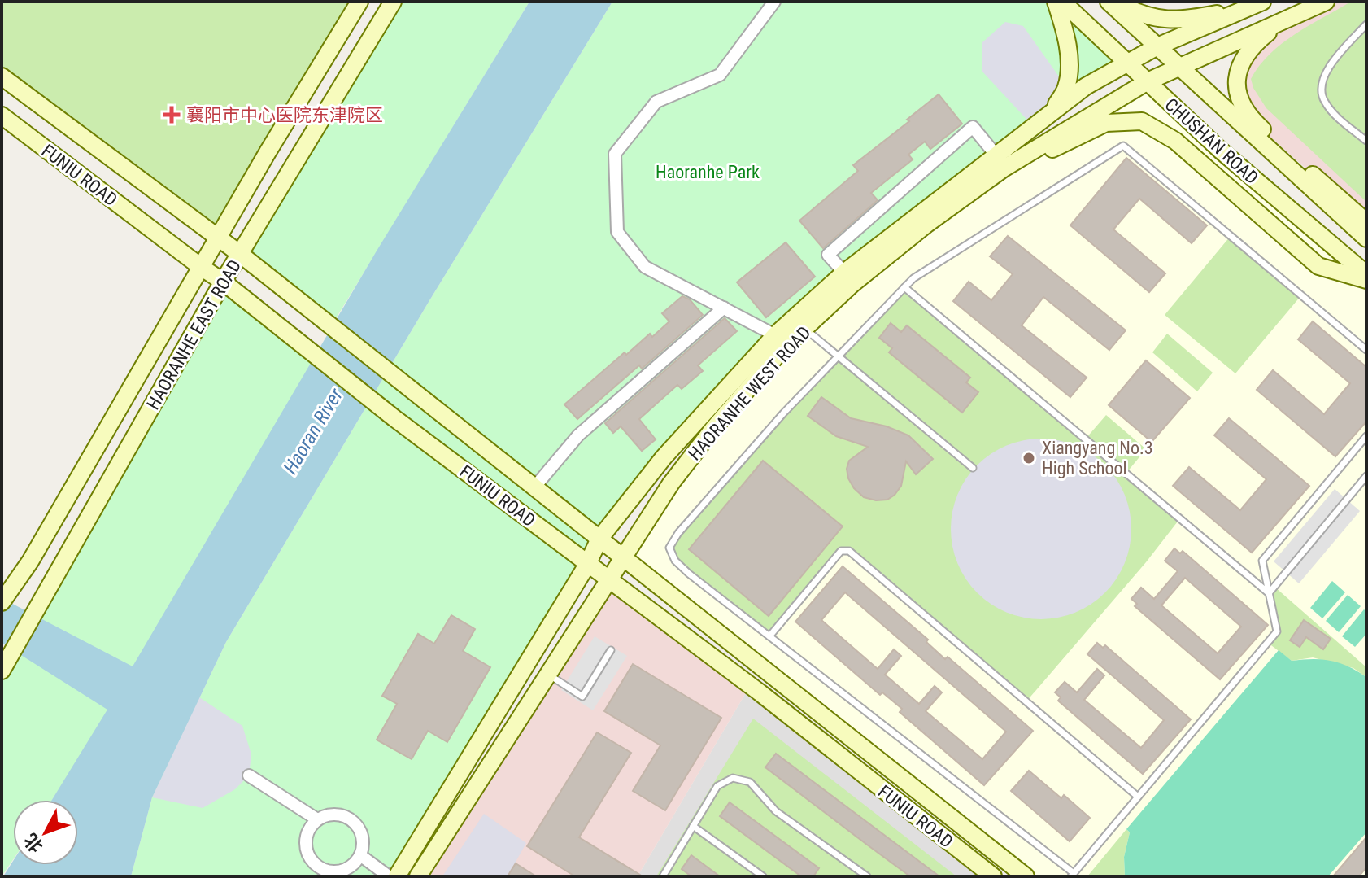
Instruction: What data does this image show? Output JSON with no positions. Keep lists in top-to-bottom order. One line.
{"streets":{"street":["CHUSHAN ROAD","FUNIU ROAD","HAORANHE EAST ROAD","HAORANHE WEST ROAD"]},"crossings":[["CHUSHAN ROAD","HAORANHE WEST ROAD"],["FUNIU ROAD","HAORANHE EAST ROAD"],["FUNIU ROAD","HAORANHE WEST ROAD"]],"water":["Haoran River"],"parks":["Haoranhe Park"],"places":{"health":["襄阳市中心医院东津院区"],"other":["Xiangyang No.3 High School"]},"north":"bottom left"}
